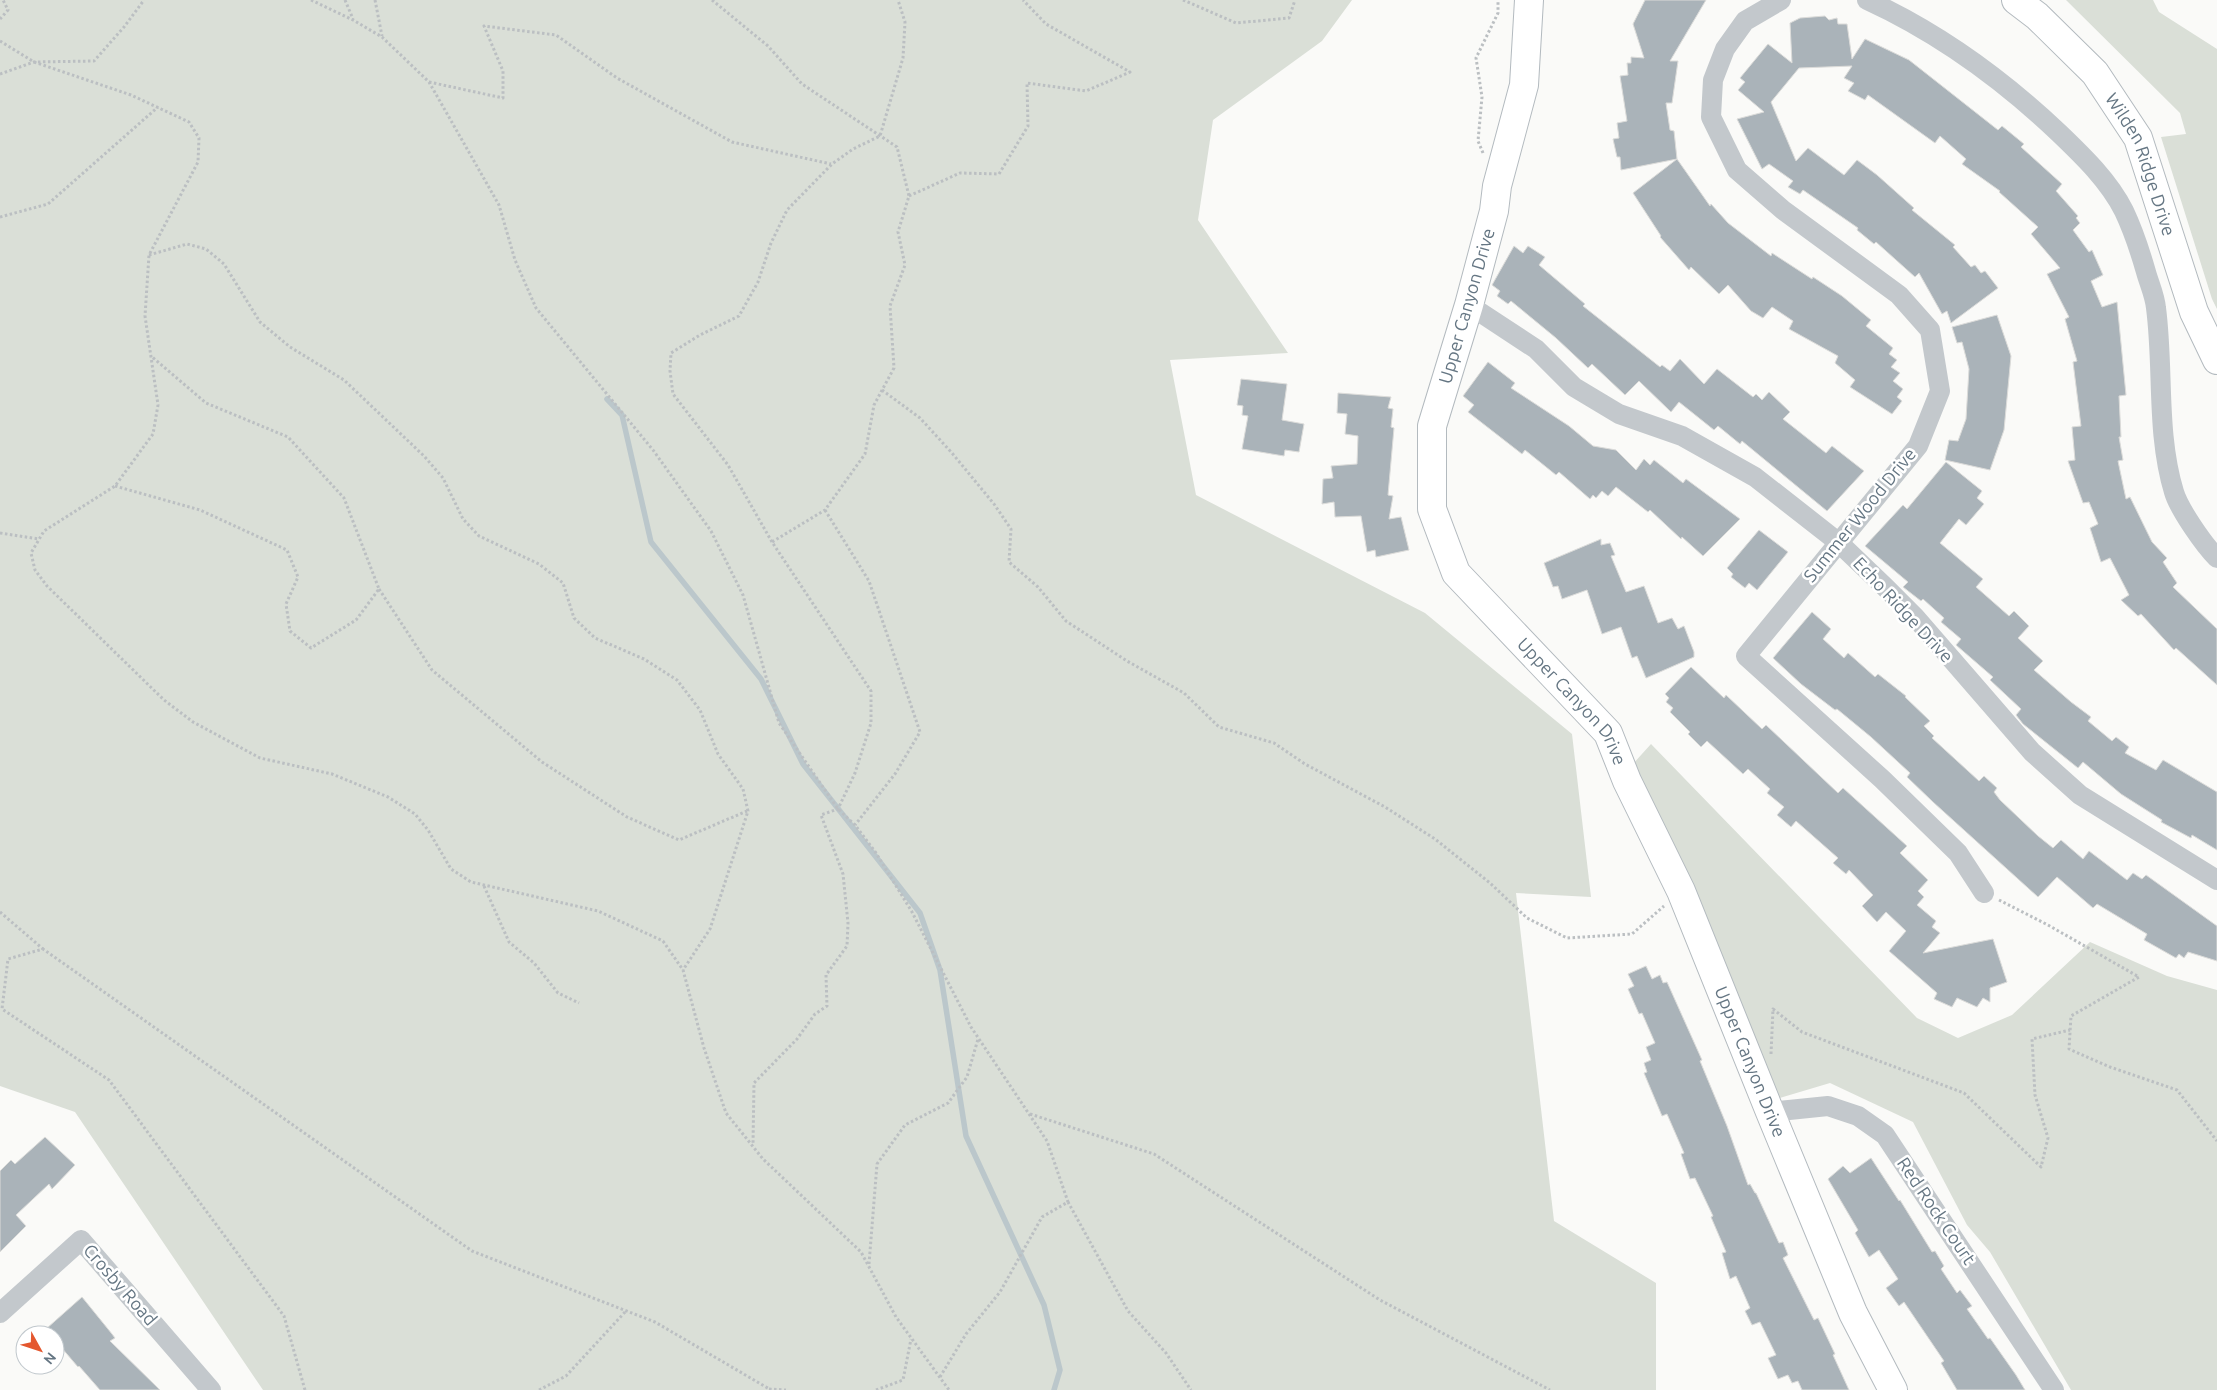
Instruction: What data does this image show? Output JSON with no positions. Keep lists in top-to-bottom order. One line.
{"streets":{"street":["Wilden Ridge Drive","Upper Canyon Drive","Summer Wood Drive","Echo Ridge Drive","Red Rock Court","Crosby Road"]},"crossings":[["Upper Canyon Drive","Echo Ridge Drive"],["Upper Canyon Drive","Red Rock Court"],["Summer Wood Drive","Echo Ridge Drive"]],"north":"bottom right"}
